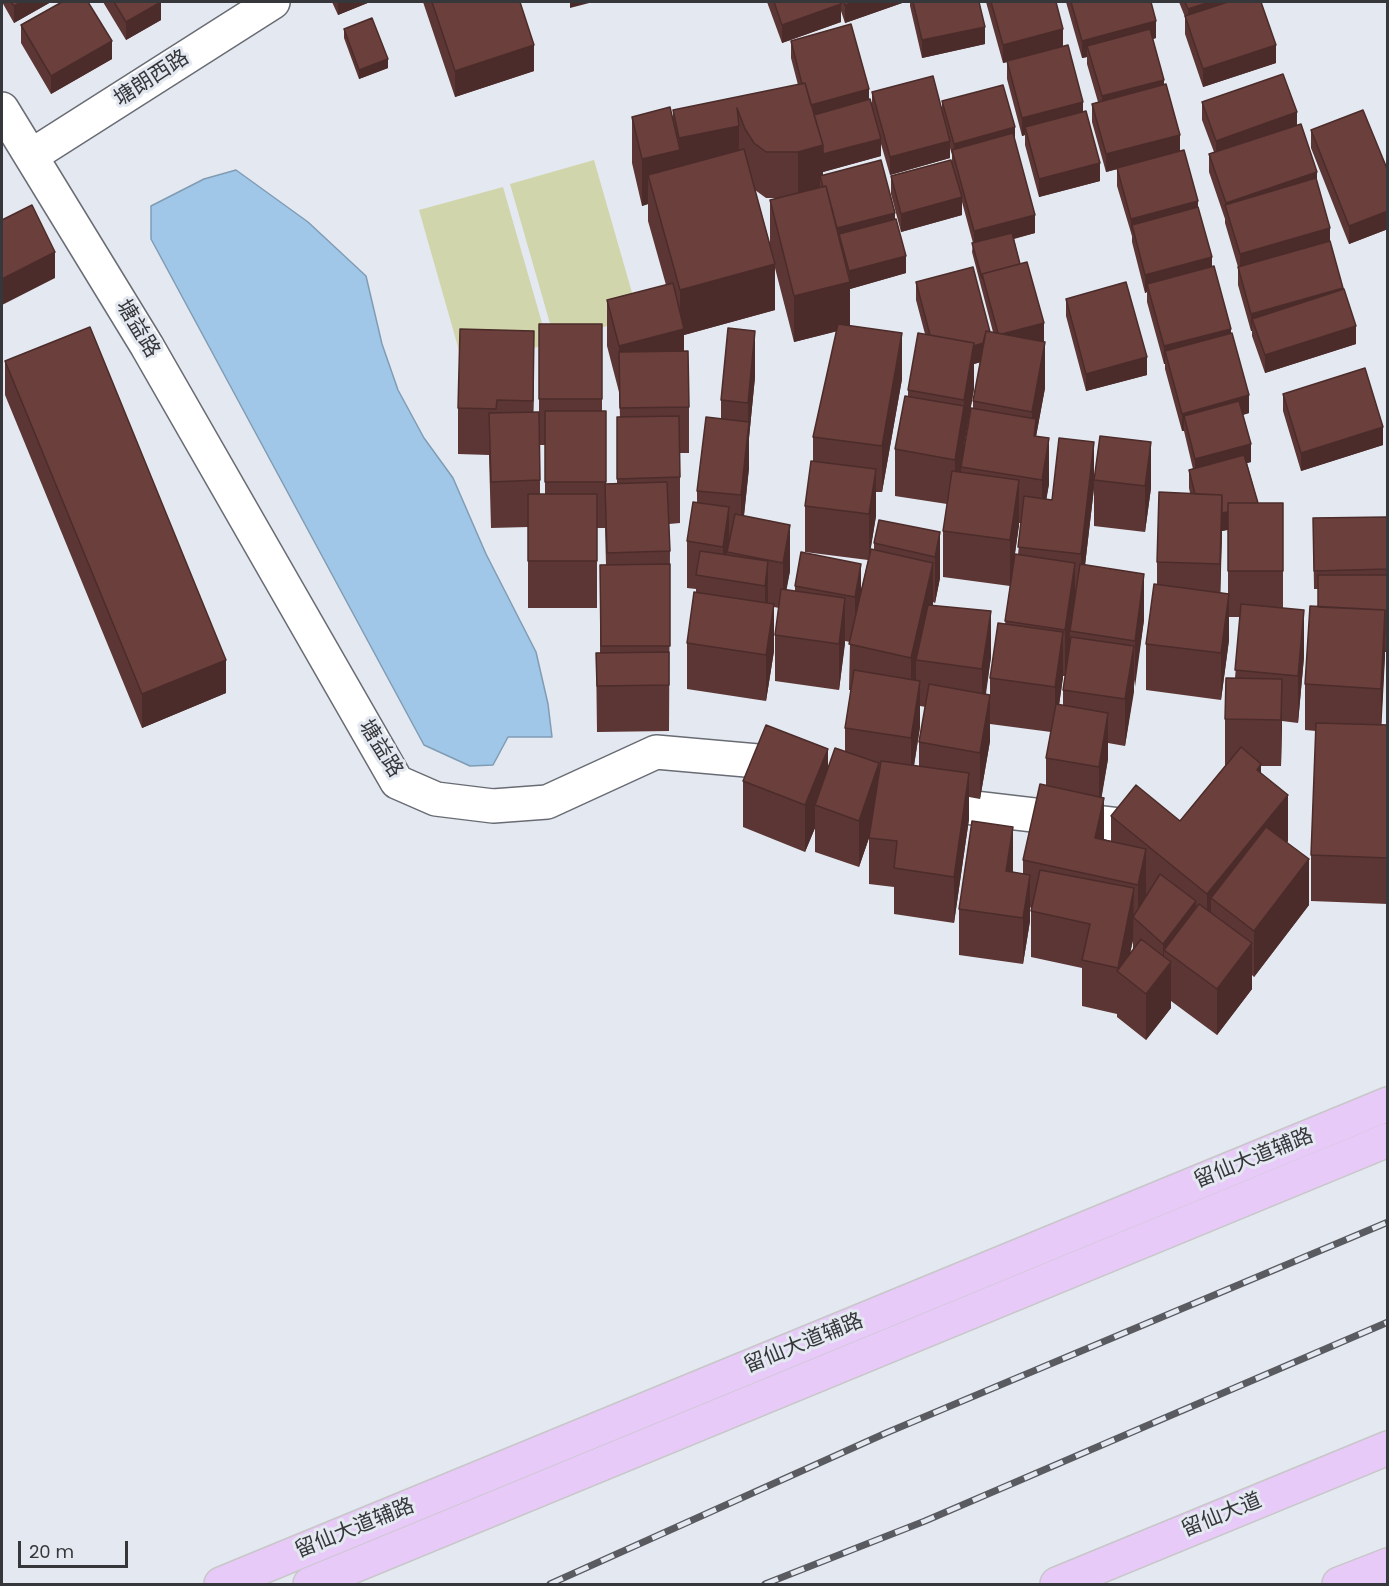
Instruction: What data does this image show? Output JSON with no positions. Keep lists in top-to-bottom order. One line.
{"streets":{"main road":["留仙大道辅路","留仙大道"],"street":["塘朗西路","塘益路"]},"crossings":[["塘朗西路","塘益路"]],"scale_bar":"20 m"}
